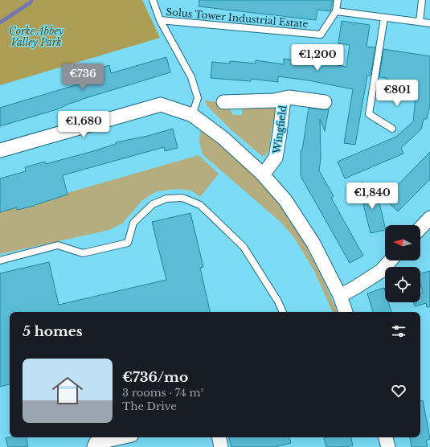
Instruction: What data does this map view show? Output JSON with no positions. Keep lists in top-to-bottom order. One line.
{"streets":{"street":["Wingfield"],"lane":["Solus Tower Industrial Estate"]},"parks":["Corke Abbey Valley Park"],"north":"left","page":{"price":["€1,200","€736","€801","€1,680","€1,840"],"heading":"5 homes","list":[{"name":"€736/mo","note":"3 rooms · 74 m² · The Drive"}]}}
